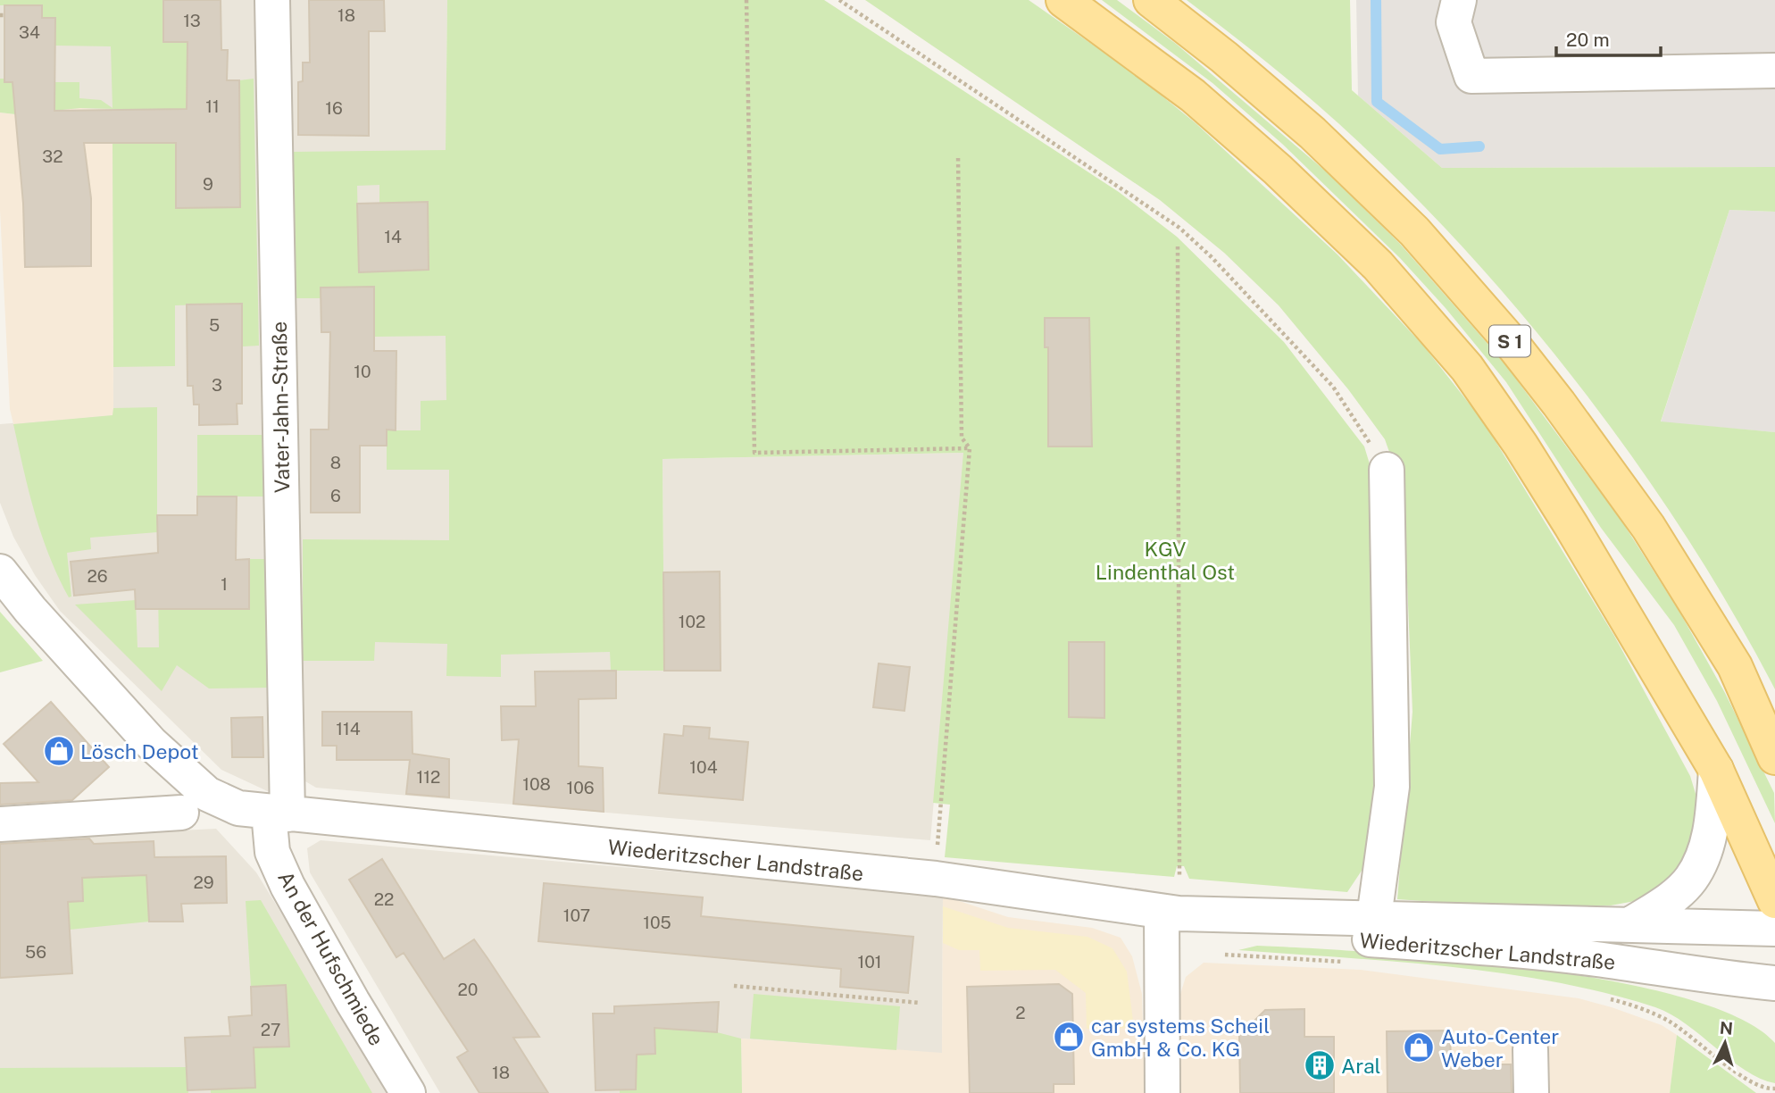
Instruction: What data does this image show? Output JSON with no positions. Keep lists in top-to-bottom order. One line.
{"streets":{"main road":["S 1"],"street":["Vater-Jahn-Straße","Wiederitzscher Landstraße","An der Hufschmiede"]},"crossings":[["Vater-Jahn-Straße","Wiederitzscher Landstraße"],["Vater-Jahn-Straße","An der Hufschmiede"],["Wiederitzscher Landstraße","An der Hufschmiede"]],"parks":["KGV Lindenthal Ost"],"places":{"shop":["Lösch Depot","car systems Scheil GmbH & Co. KG","Auto-Center Weber"],"building":["Aral"]},"house_numbers":["18","13","34","11","16","32","9","14","5","10","3","8","6","26","1","102","114","104","112","108","106","29","22","107","105","56","101","20","2","27","18"],"scale_bar":"20 m","north":"top"}
